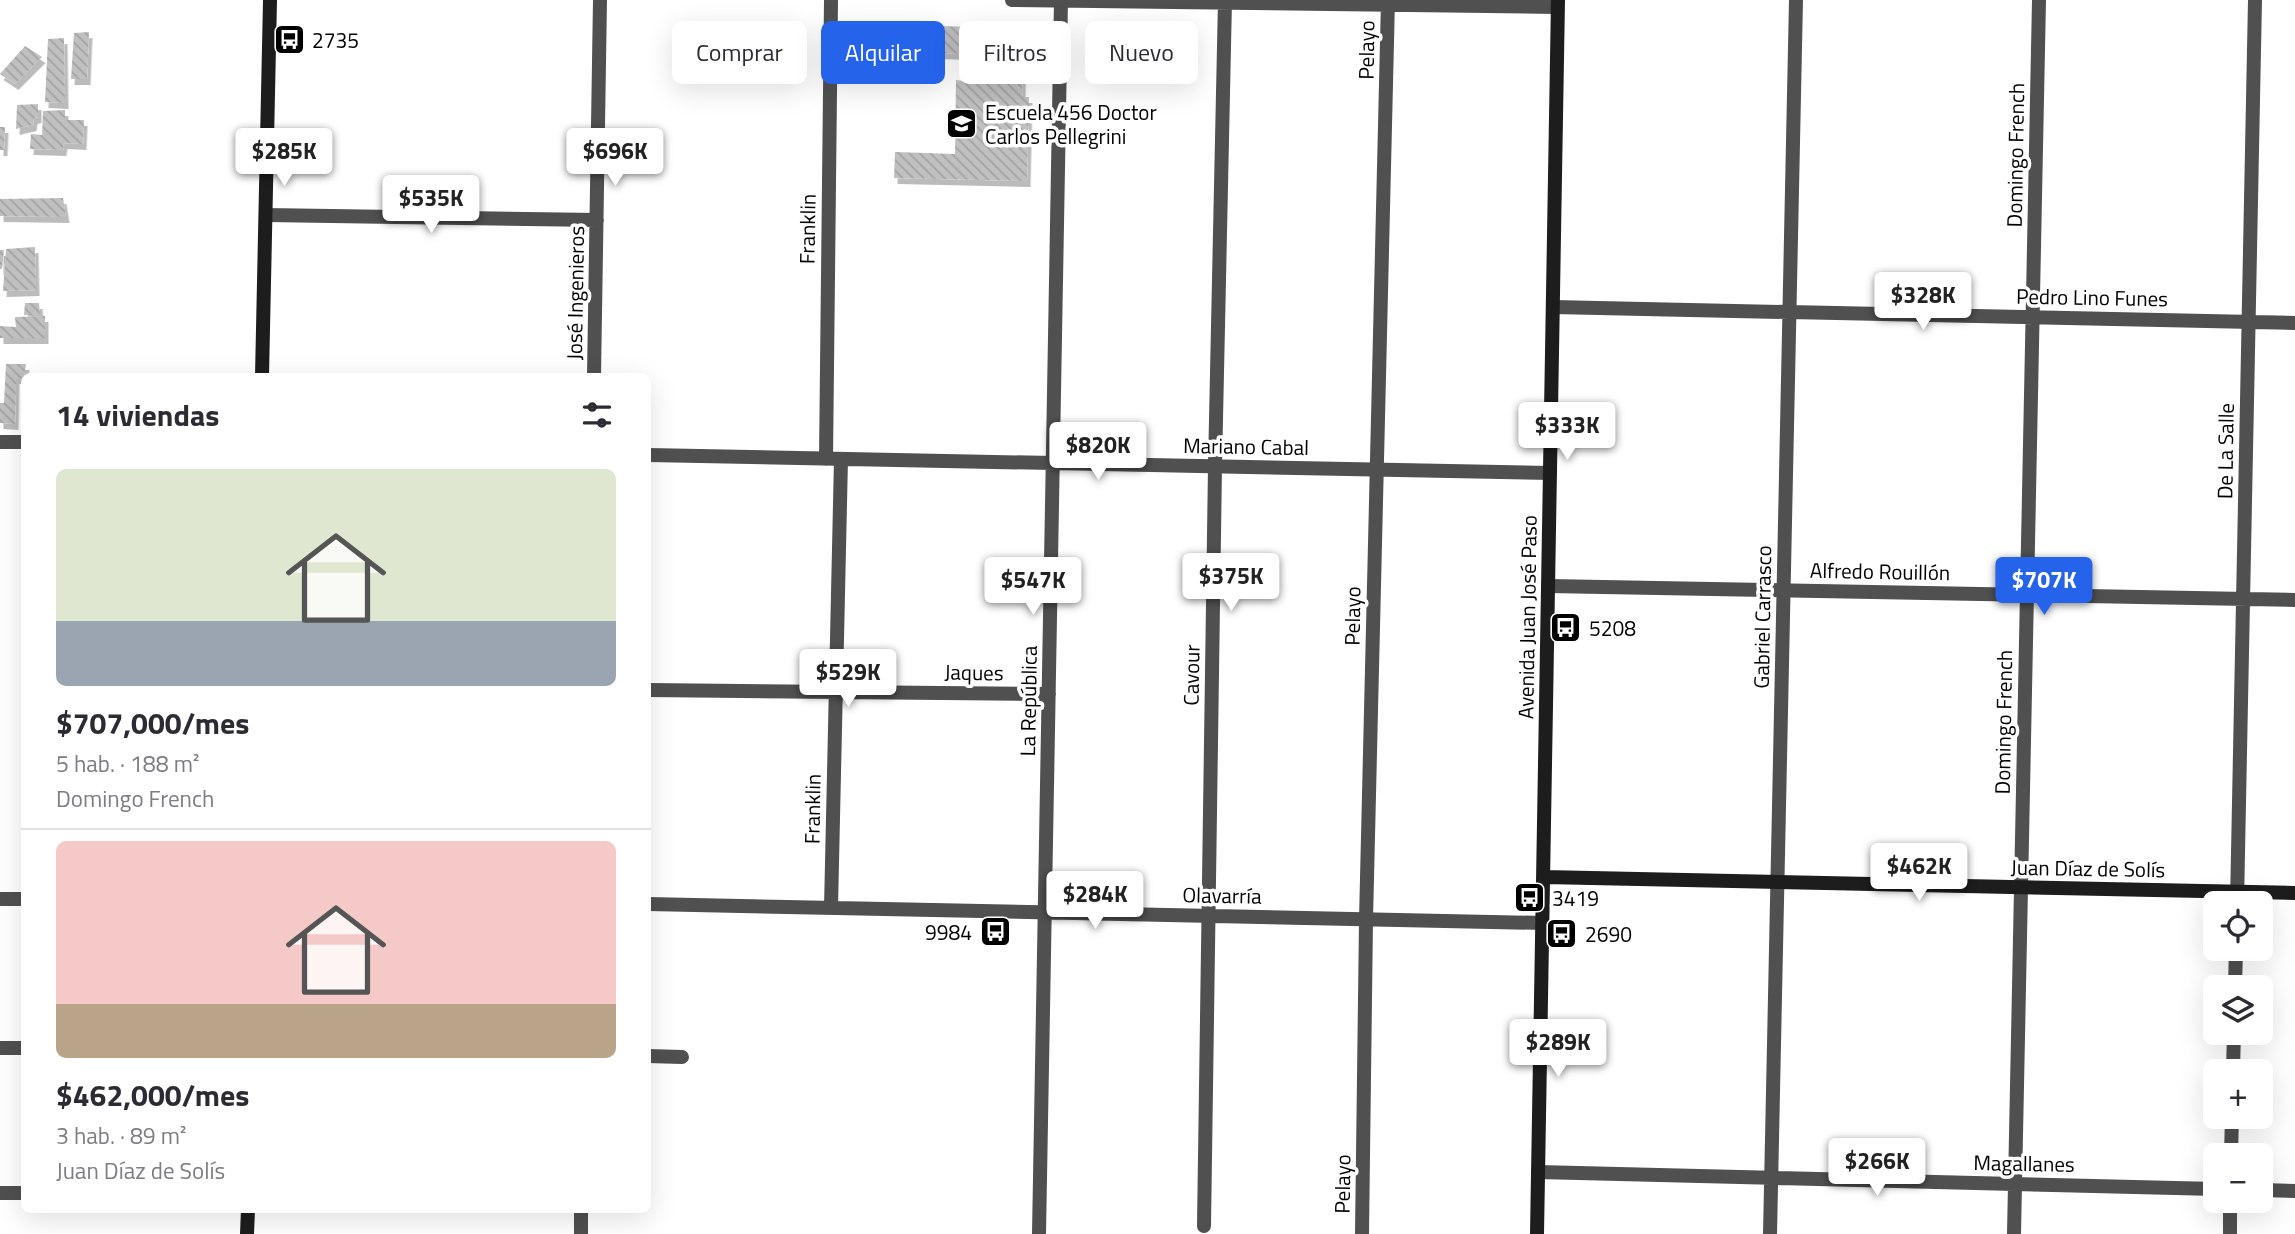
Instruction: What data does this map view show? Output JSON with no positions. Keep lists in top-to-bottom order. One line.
{"streets":{"main road":["Avenida Juan José Paso","Juan Díaz de Solís"],"street":["Pelayo","Domingo French","Franklin","José Ingenieros","Pedro Lino Funes","Mariano Cabal","De La Salle","Alfredo Rouillón","Gabriel Carrasco","Jaques","Cavour","La República","Olavarría","Magallanes"]},"crossings":[["Pelayo","Mariano Cabal"],["Pelayo","Olavarría"],["Domingo French","Pedro Lino Funes"],["Domingo French","Alfredo Rouillón"],["Domingo French","Juan Díaz de Solís"],["Domingo French","Magallanes"],["Franklin","Mariano Cabal"],["Franklin","Jaques"],["Franklin","Olavarría"],["Pedro Lino Funes","De La Salle"],["Pedro Lino Funes","Avenida Juan José Paso"],["Pedro Lino Funes","Gabriel Carrasco"],["Mariano Cabal","Avenida Juan José Paso"],["Mariano Cabal","Cavour"],["Mariano Cabal","La República"],["De La Salle","Alfredo Rouillón"],["Alfredo Rouillón","Avenida Juan José Paso"],["Alfredo Rouillón","Gabriel Carrasco"],["Avenida Juan José Paso","Juan Díaz de Solís"],["Avenida Juan José Paso","Olavarría"],["Avenida Juan José Paso","Magallanes"],["Gabriel Carrasco","Juan Díaz de Solís"],["Gabriel Carrasco","Magallanes"],["Jaques","La República"],["Cavour","Olavarría"],["La República","Olavarría"]],"places":{"bus stop":["2735","5208","3419","9984","2690"],"school or university":["Escuela 456 Doctor Carlos Pellegrini"]},"page":{"chip":["Comprar","Alquilar","Filtros","Nuevo"],"price":["$285K","$696K","$535K","$328K","$333K","$820K","$375K","$547K","$707K","$529K","$462K","$284K","$289K","$266K"],"heading":"14 viviendas","list":[{"name":"$707,000/mes","note":"5 hab. · 188 m² · Domingo French"},{"name":"$462,000/mes","note":"3 hab. · 89 m² · Juan Díaz de Solís"}],"map_buttons":["+","−"]}}
